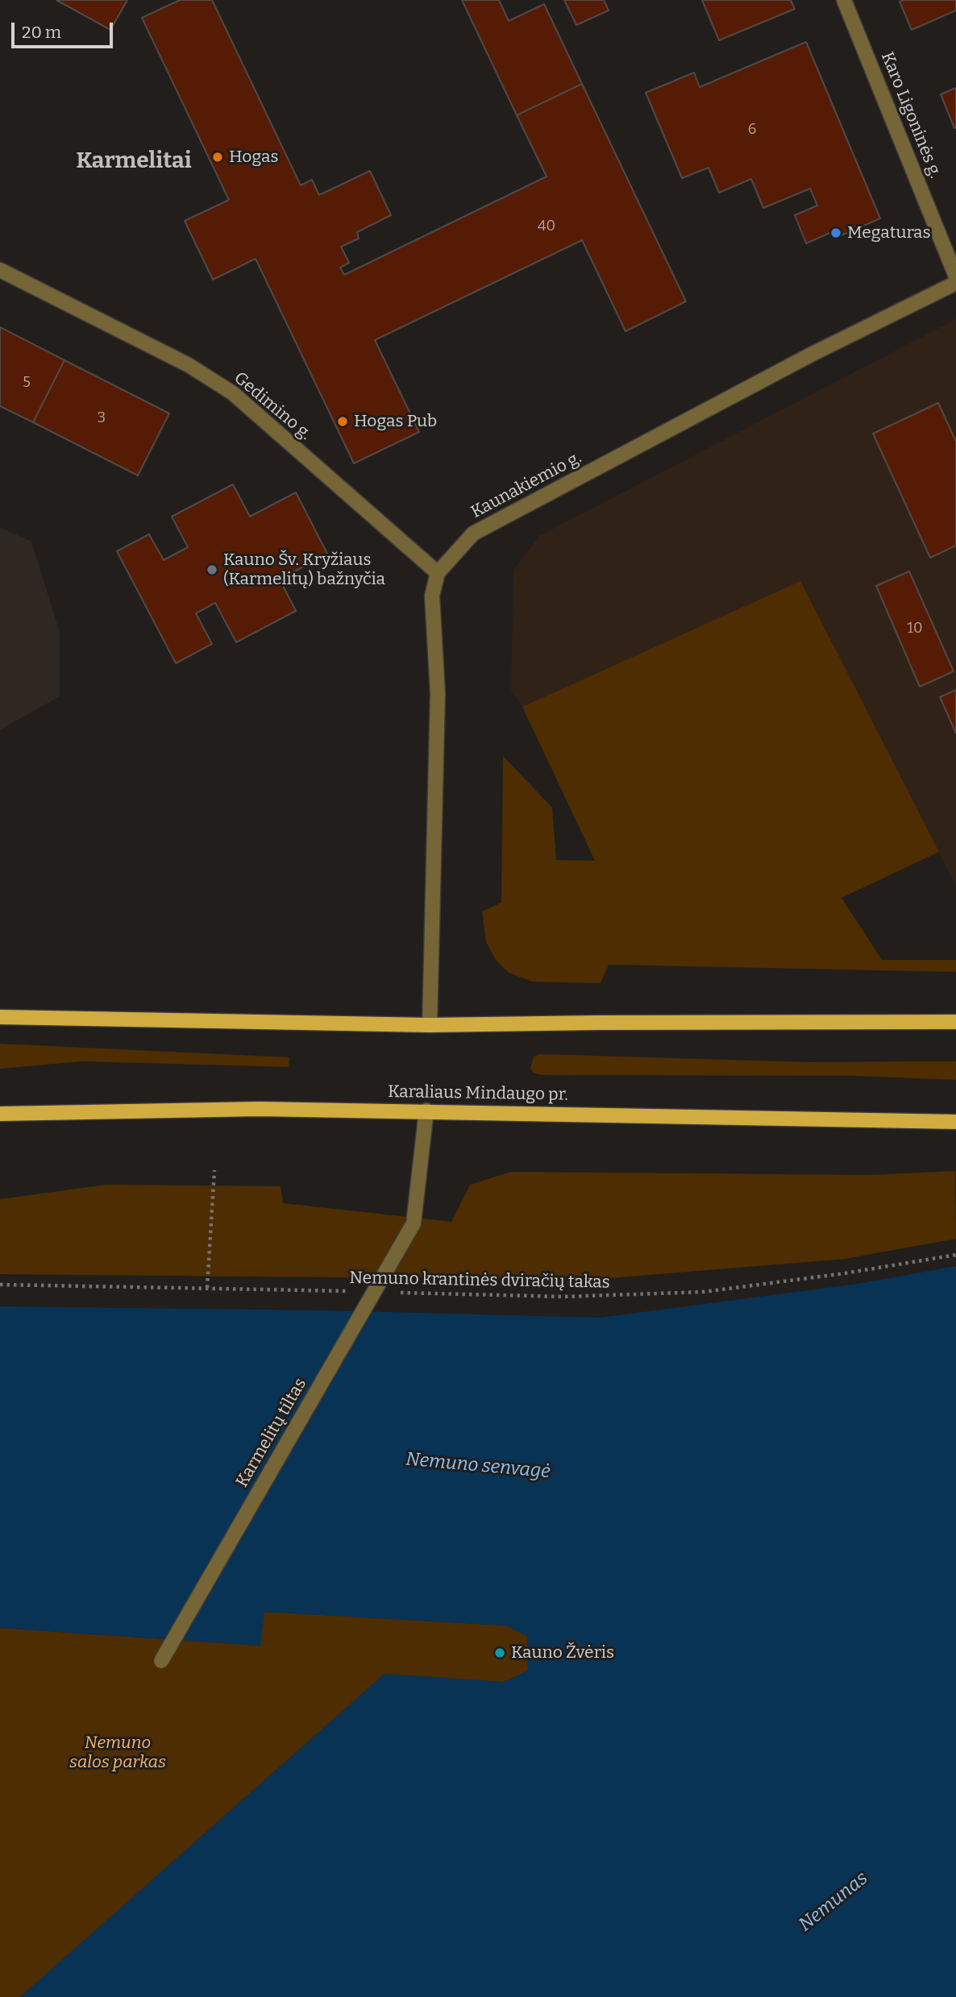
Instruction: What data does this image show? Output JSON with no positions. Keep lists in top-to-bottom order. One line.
{"streets":{"main road":["Karaliaus Mindaugo pr."],"street":["Karo Ligoninės g.","Gedimino g.","Kaunakiemio g.","Karmelitų tiltas"],"path":["Nemuno krantinės dviračių takas"]},"crossings":[["Gedimino g.","Kaunakiemio g."],["Karaliaus Mindaugo pr.","Karmelitų tiltas"]],"districts":["Karmelitai"],"water":["Nemuno senvagė","Nemunas"],"parks":["Nemuno salos parkas"],"places":["Hogas","Megaturas","Hogas Pub","Kauno Šv. Kryžiaus (Karmelitų) bažnyčia","Kauno Žvėris"],"house_numbers":["6","40","5","3","10"],"scale_bar":"20 m"}
